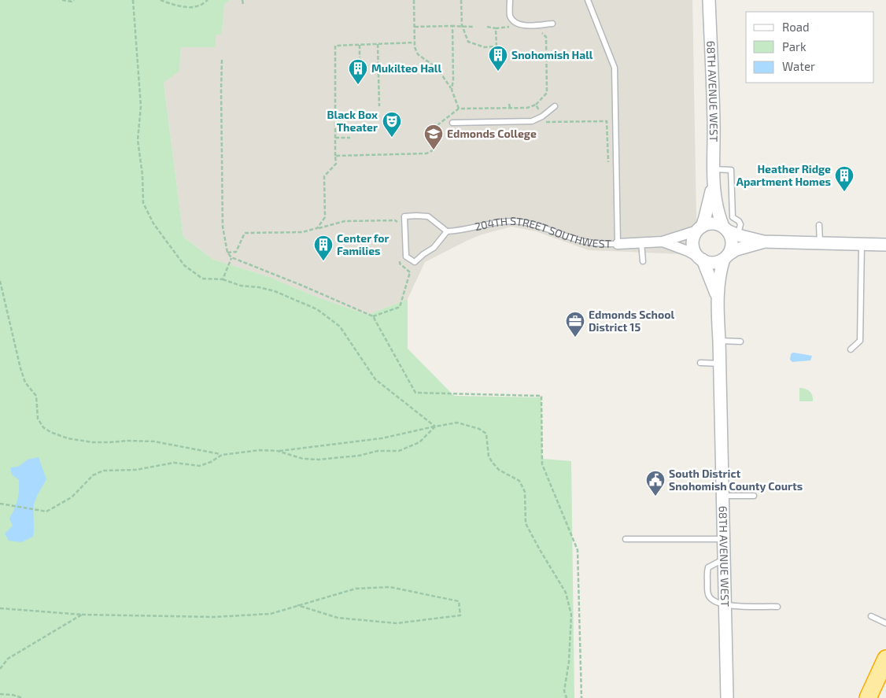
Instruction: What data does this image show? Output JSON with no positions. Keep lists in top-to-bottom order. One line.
{"streets":{"street":["68TH AVENUE WEST","204TH STREET SOUTHWEST"]},"crossings":[["68TH AVENUE WEST","204TH STREET SOUTHWEST"]],"places":{"building":["Snohomish Hall","Mukilteo Hall","Heather Ridge Apartment Homes","Center for Families"],"theatre":["Black Box Theater"],"school or university":["Edmonds College"],"office":["Edmonds School District 15"],"public building":["South District Snohomish County Courts"]},"legend":["Road","Park","Water"]}
